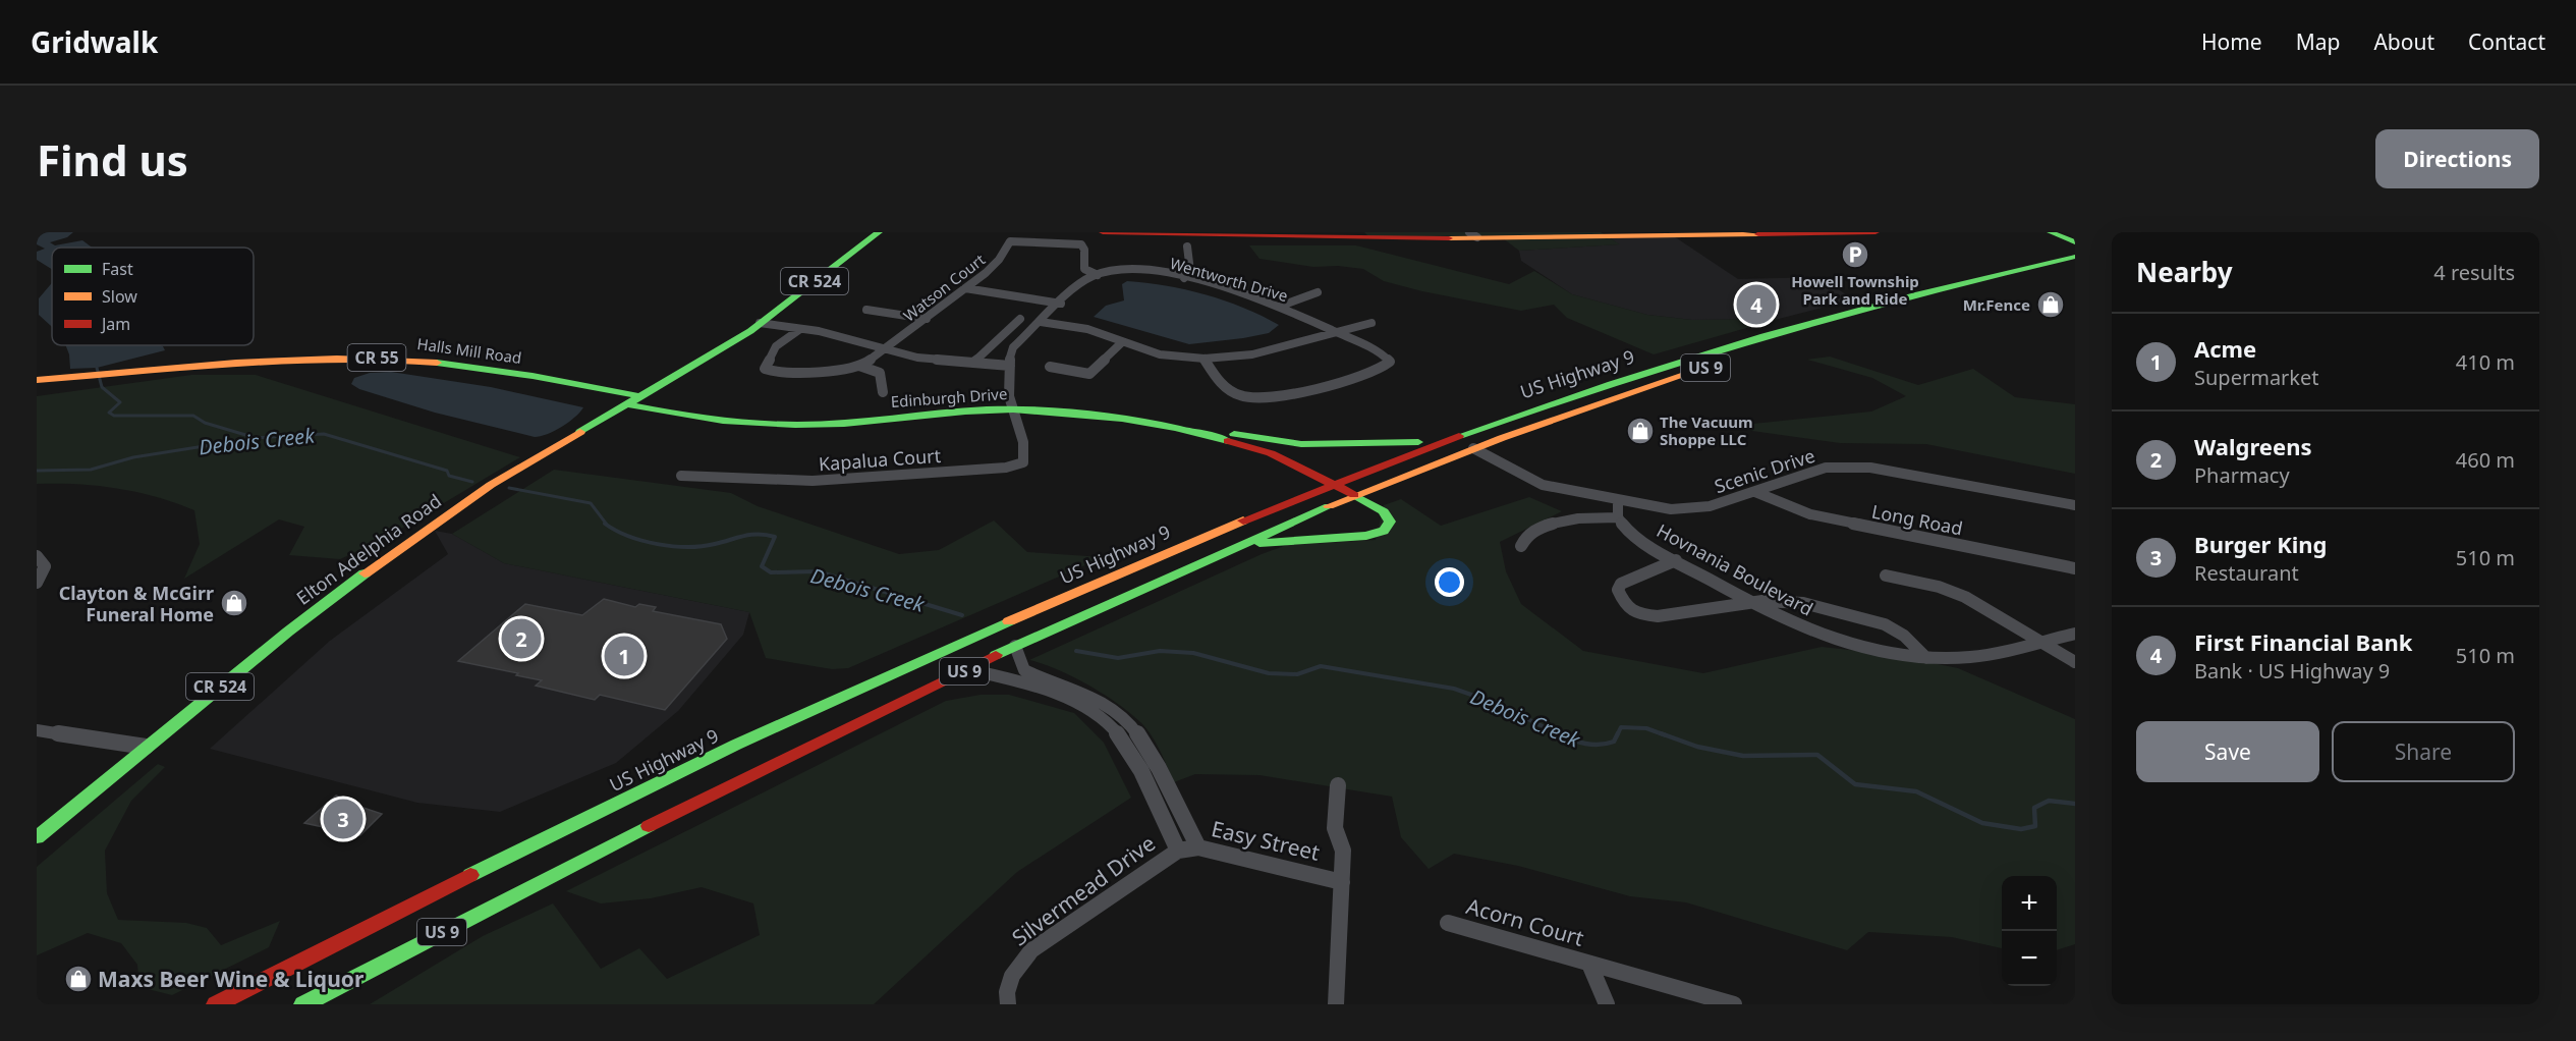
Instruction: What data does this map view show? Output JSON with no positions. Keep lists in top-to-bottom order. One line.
{"streets":{"main road":["CR 524","Halls Mill Road","CR 55","US 9","US Highway 9","Edinburgh Drive","Elton Adelphia Road"],"street":["Wentworth Drive","Watson Court","Kapalua Court","Scenic Drive","Long Road","Hovnania Boulevard","Easy Street","Silvermead Drive","Acorn Court"]},"crossings":[["Wentworth Drive","Watson Court"],["Wentworth Drive","Edinburgh Drive"],["Wentworth Drive","Kapalua Court"],["CR 524","Elton Adelphia Road"],["Halls Mill Road","Edinburgh Drive"],["Halls Mill Road","Elton Adelphia Road"],["US Highway 9","Edinburgh Drive"],["US Highway 9","Scenic Drive"],["Edinburgh Drive","Kapalua Court"],["Edinburgh Drive","Elton Adelphia Road"],["Scenic Drive","Long Road"],["Easy Street","Silvermead Drive"]],"water":["Debois Creek"],"places":{"parking":["Howell Township Park and Ride"],"shop":["Mr.Fence","The Vacuum Shoppe LLC","Clayton & McGirr Funeral Home","Maxs Beer Wine & Liquor"]},"legend":["Fast","Slow","Jam"],"page":{"header":"Gridwalk","nav":["Home","Map","About","Contact"],"buttons":["Directions",["Save","Share"]],"title":"Find us","heading":["Nearby","4 results"],"pins":["4","2","1","3"],"list":[{"mark":"1","name":"Acme","note":"Supermarket","value":"410 m"},{"mark":"2","name":"Walgreens","note":"Pharmacy","value":"460 m"},{"mark":"3","name":"Burger King","note":"Restaurant","value":"510 m"},{"mark":"4","name":"First Financial Bank","note":"Bank · US Highway 9","value":"510 m"}],"map_buttons":["+","−"]}}
